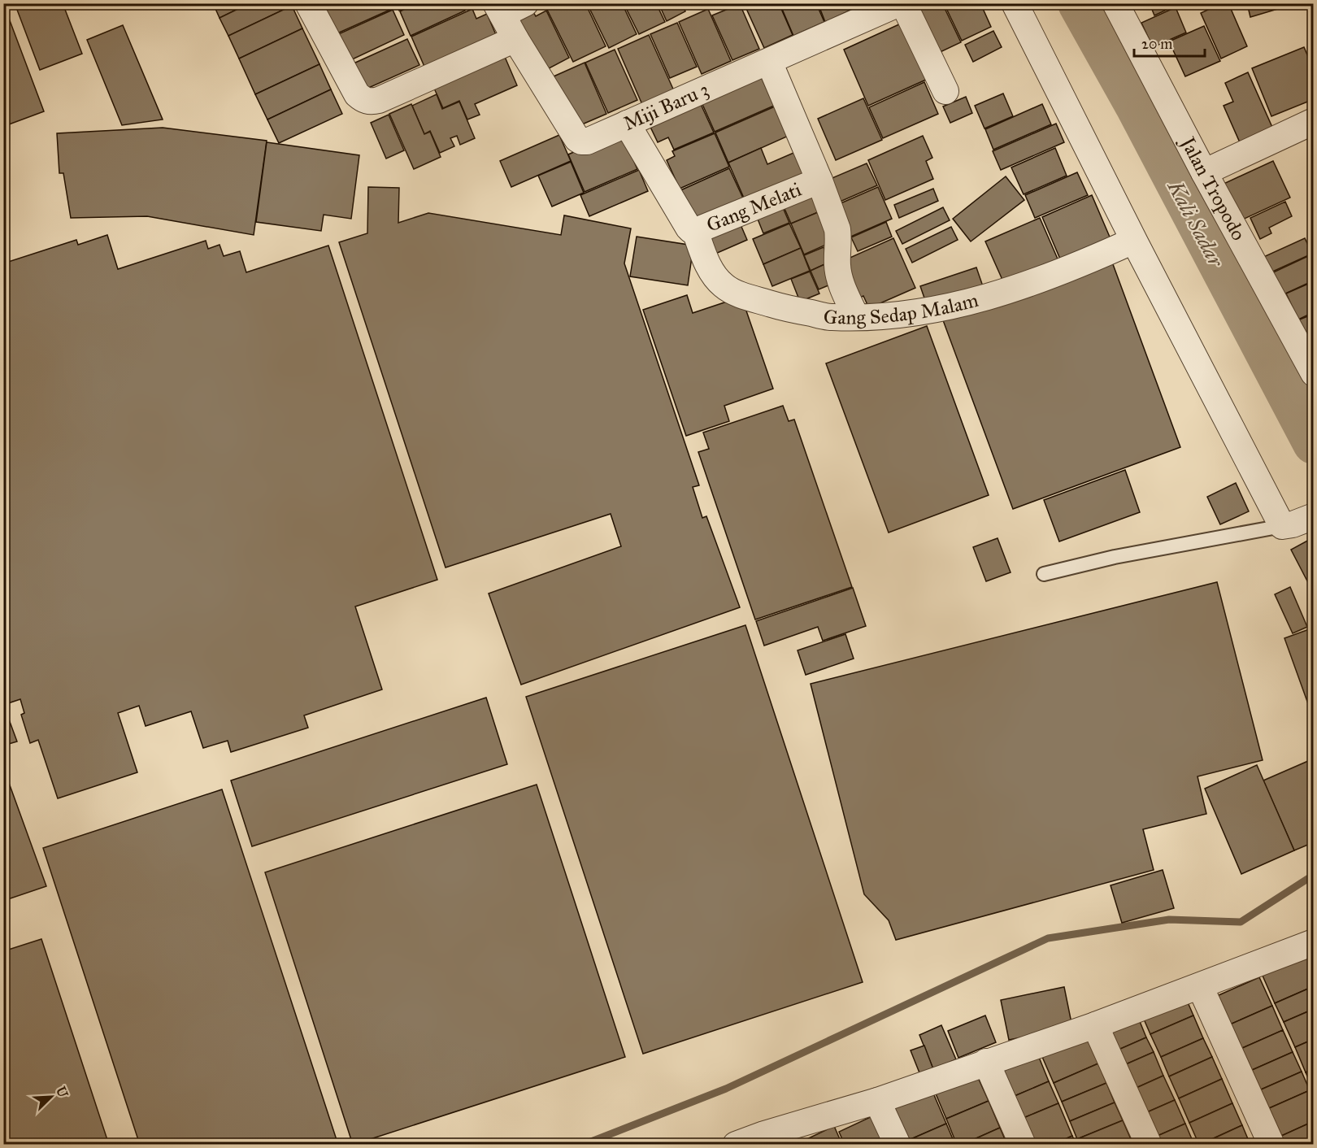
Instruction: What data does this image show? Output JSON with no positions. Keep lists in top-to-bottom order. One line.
{"streets":{"street":["Miji Baru 3","Jalan Tropodo","Gang Melati","Gang Sedap Malam"]},"crossings":[["Miji Baru 3","Gang Melati"],["Gang Melati","Gang Sedap Malam"]],"water":["Kali Sadar"],"scale_bar":"20 m","north":"top right"}
